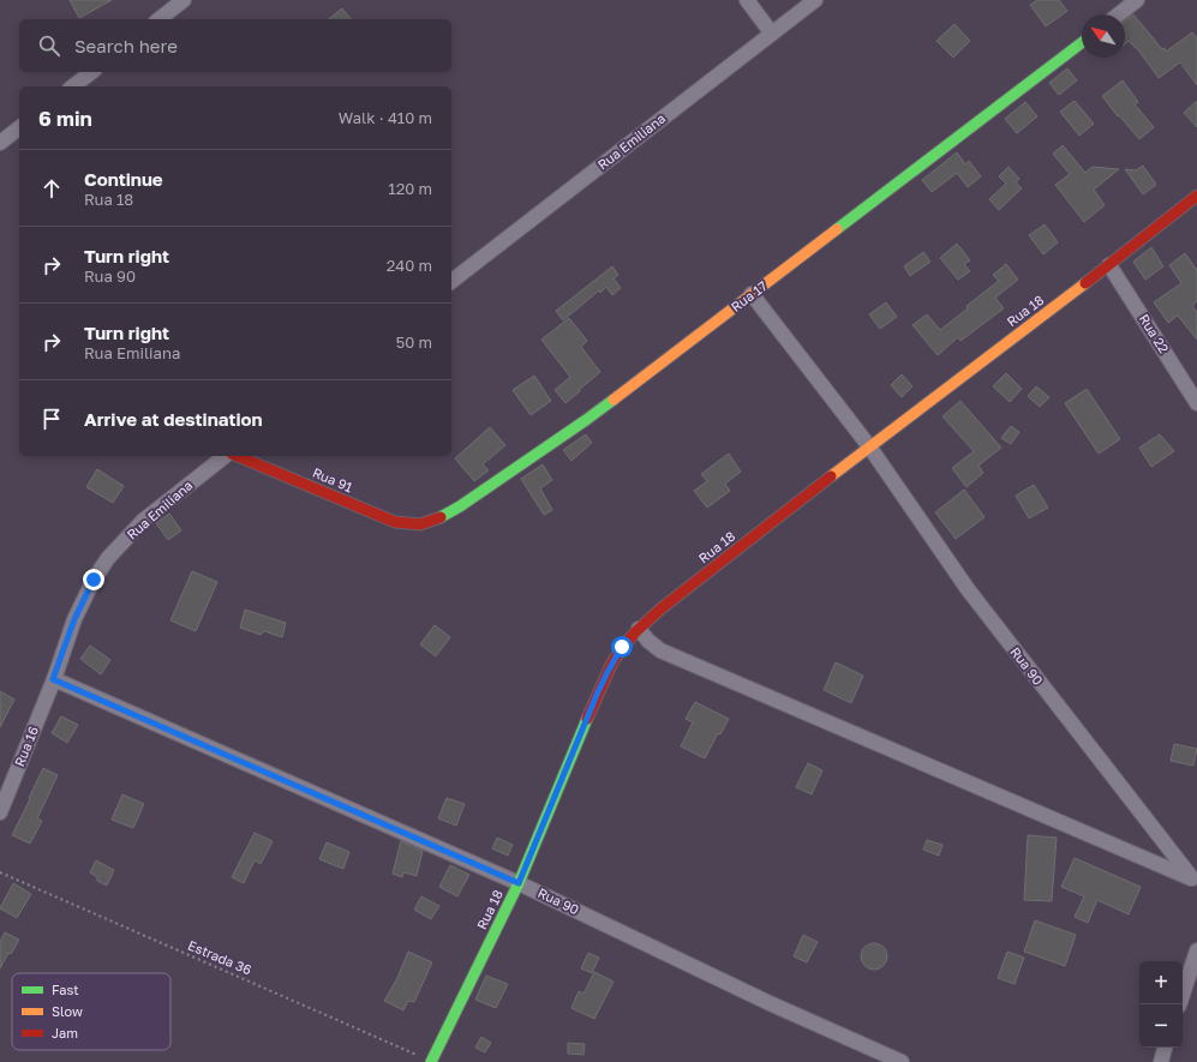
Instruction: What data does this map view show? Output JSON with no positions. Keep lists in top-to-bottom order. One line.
{"streets":{"street":["Rua Emiliana","Rua 17","Rua 18","Rua 22","Rua 91","Rua 90","Rua 16"],"path":["Estrada 36"]},"crossings":[["Rua Emiliana","Rua 90"],["Rua Emiliana","Rua 16"],["Rua 17","Rua 91"],["Rua 17","Rua 90"],["Rua 18","Rua 22"],["Rua 18","Rua 90"],["Rua 18","Estrada 36"],["Rua 90","Rua 16"]],"legend":["Fast","Slow","Jam"],"north":"top left","page":{"search":"Search here","heading":["6 min","Walk · 410 m"],"list":[["Continue","Rua 18","120 m"],["Turn right","Rua 90","240 m"],["Turn right","Rua Emiliana","50 m"],"Arrive at destination"],"map_buttons":["+","−"]}}
